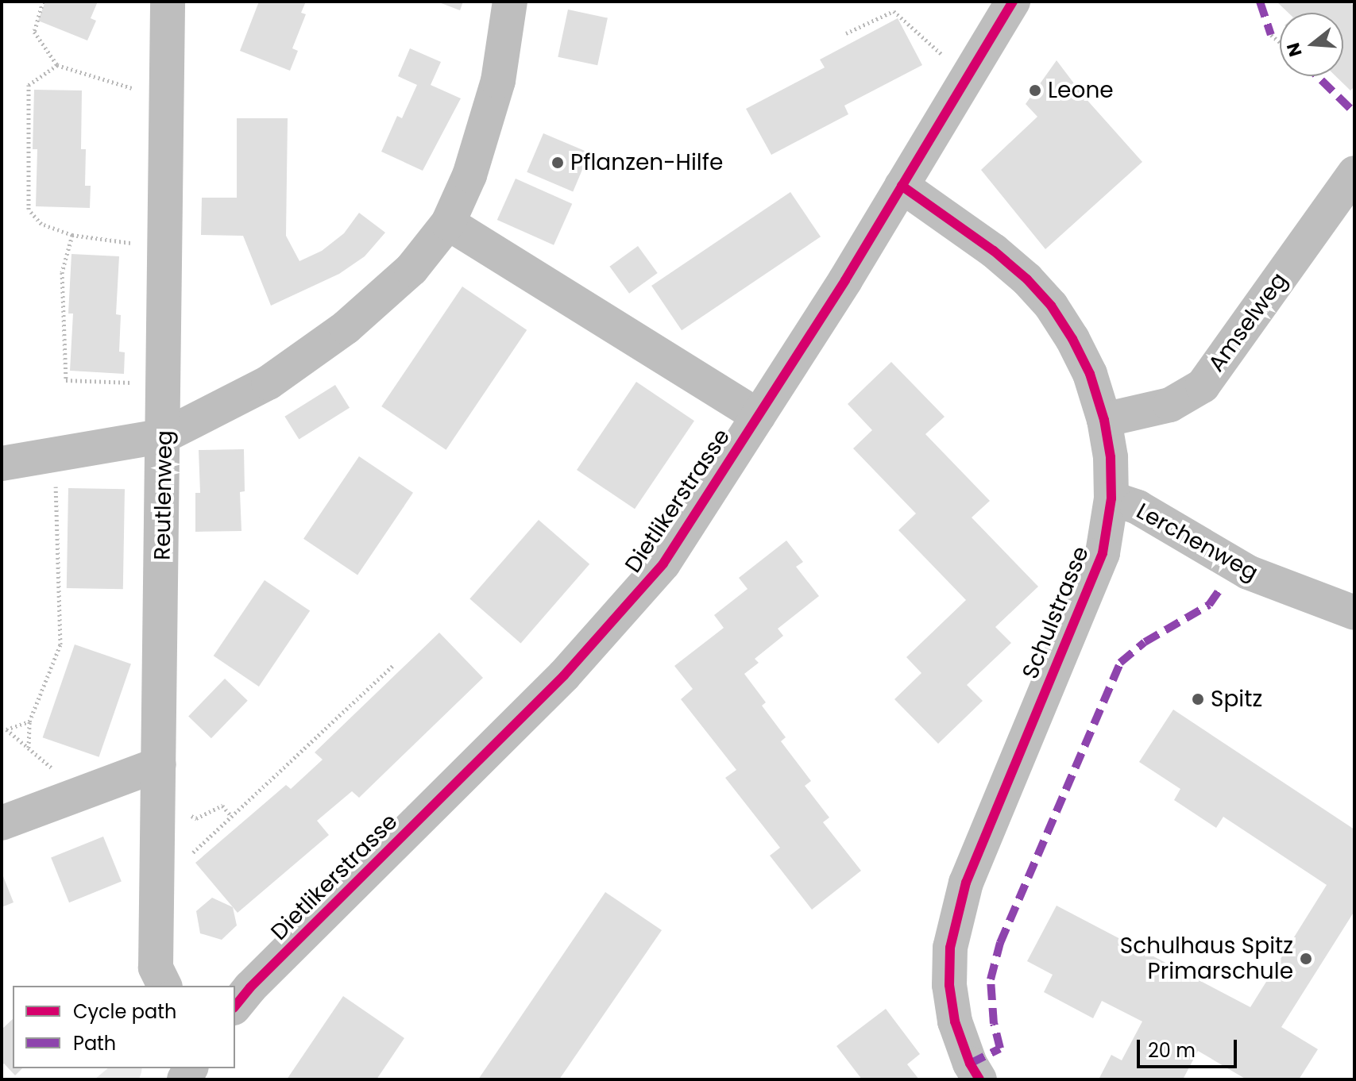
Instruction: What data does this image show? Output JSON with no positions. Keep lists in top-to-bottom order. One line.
{"streets":{"street":["Amselweg","Reutlenweg","Dietlikerstrasse","Lerchenweg","Schulstrasse"]},"crossings":[["Amselweg","Schulstrasse"],["Dietlikerstrasse","Schulstrasse"],["Lerchenweg","Schulstrasse"]],"places":["Leone","Pflanzen-Hilfe","Spitz","Schulhaus Spitz Primarschule"],"legend":["Cycle path","Path"],"scale_bar":"20 m","north":"left"}
